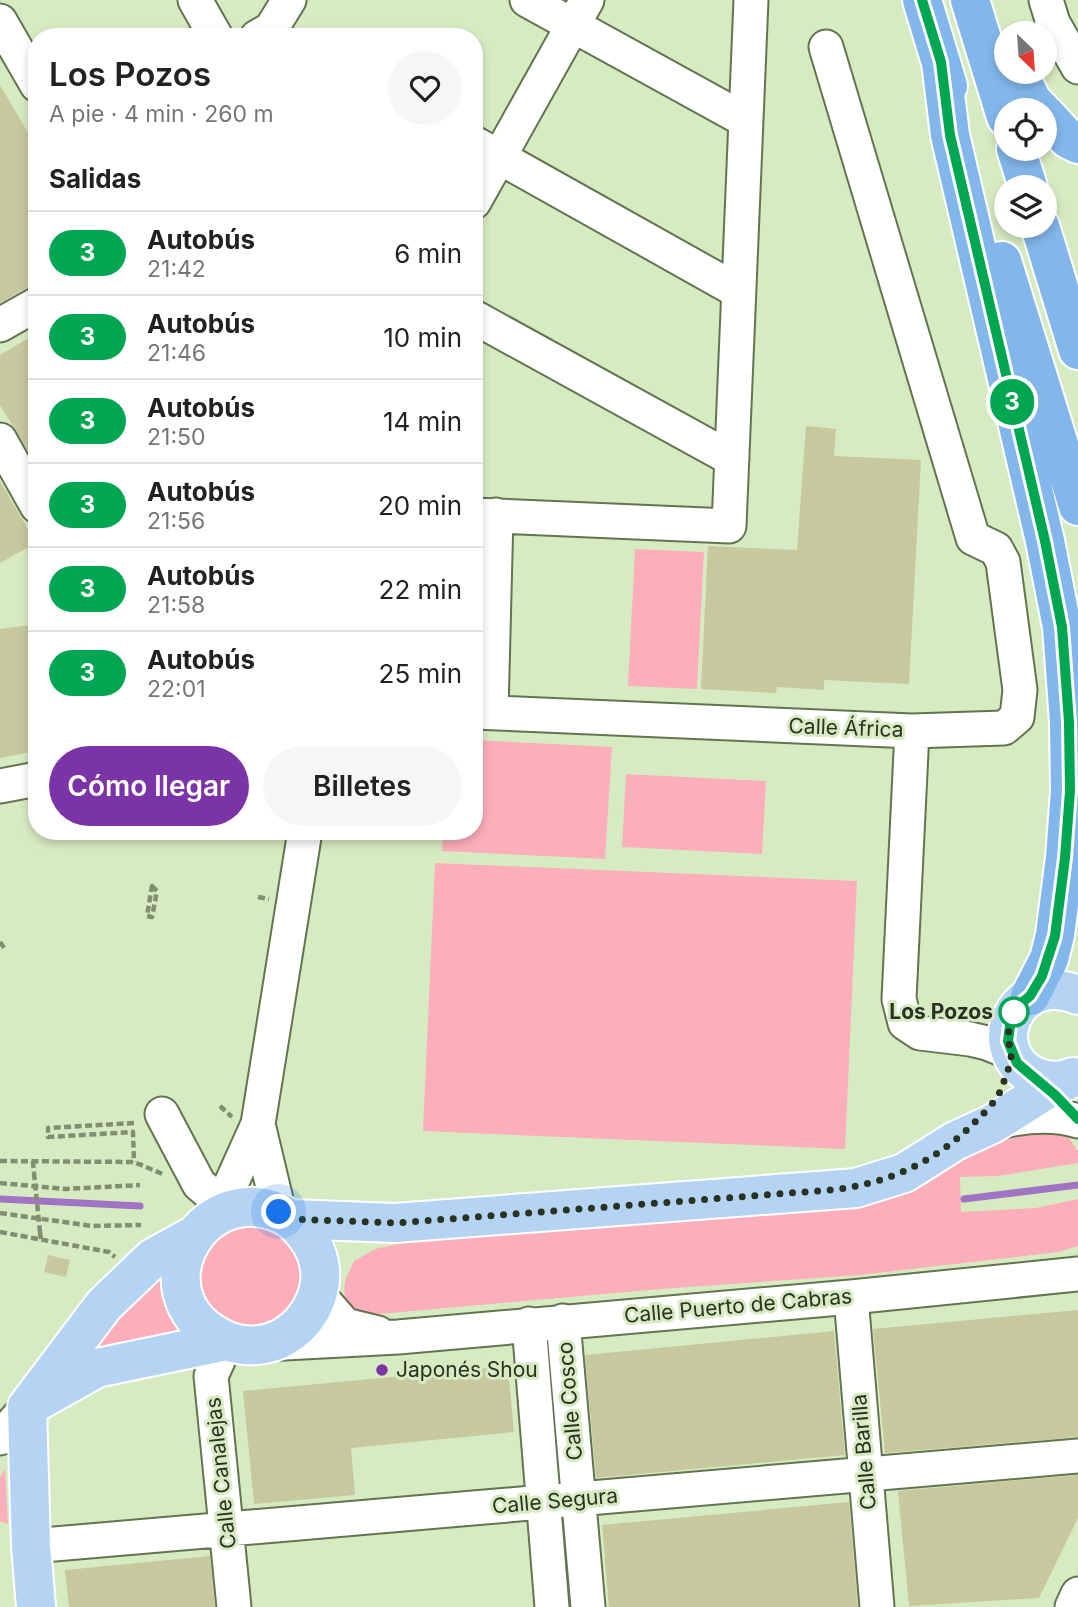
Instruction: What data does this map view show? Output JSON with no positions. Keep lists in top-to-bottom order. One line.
{"streets":{"street":["Calle África","Calle Puerto de Cabras","Calle Cosco","Calle Barilla","Calle Canalejas","Calle Segura"]},"crossings":[["Calle Puerto de Cabras","Calle Cosco"],["Calle Puerto de Cabras","Calle Barilla"],["Calle Puerto de Cabras","Calle Canalejas"],["Calle Cosco","Calle Segura"],["Calle Barilla","Calle Segura"],["Calle Canalejas","Calle Segura"]],"places":["Los Pozos","Japonés Shou"],"lines":["bus line 3"],"north":"bottom right","page":{"on_map":"3","heading":[["Los Pozos","A pie · 4 min · 260 m"],"Salidas"],"list":[{"mark":"3","name":"Autobús","note":"21:42","value":"6 min"},{"mark":"3","name":"Autobús","note":"21:46","value":"10 min"},{"mark":"3","name":"Autobús","note":"21:50","value":"14 min"},{"mark":"3","name":"Autobús","note":"21:56","value":"20 min"},{"mark":"3","name":"Autobús","note":"21:58","value":"22 min"},{"mark":"3","name":"Autobús","note":"22:01","value":"25 min"}],"buttons":["Cómo llegar","Billetes"]}}
